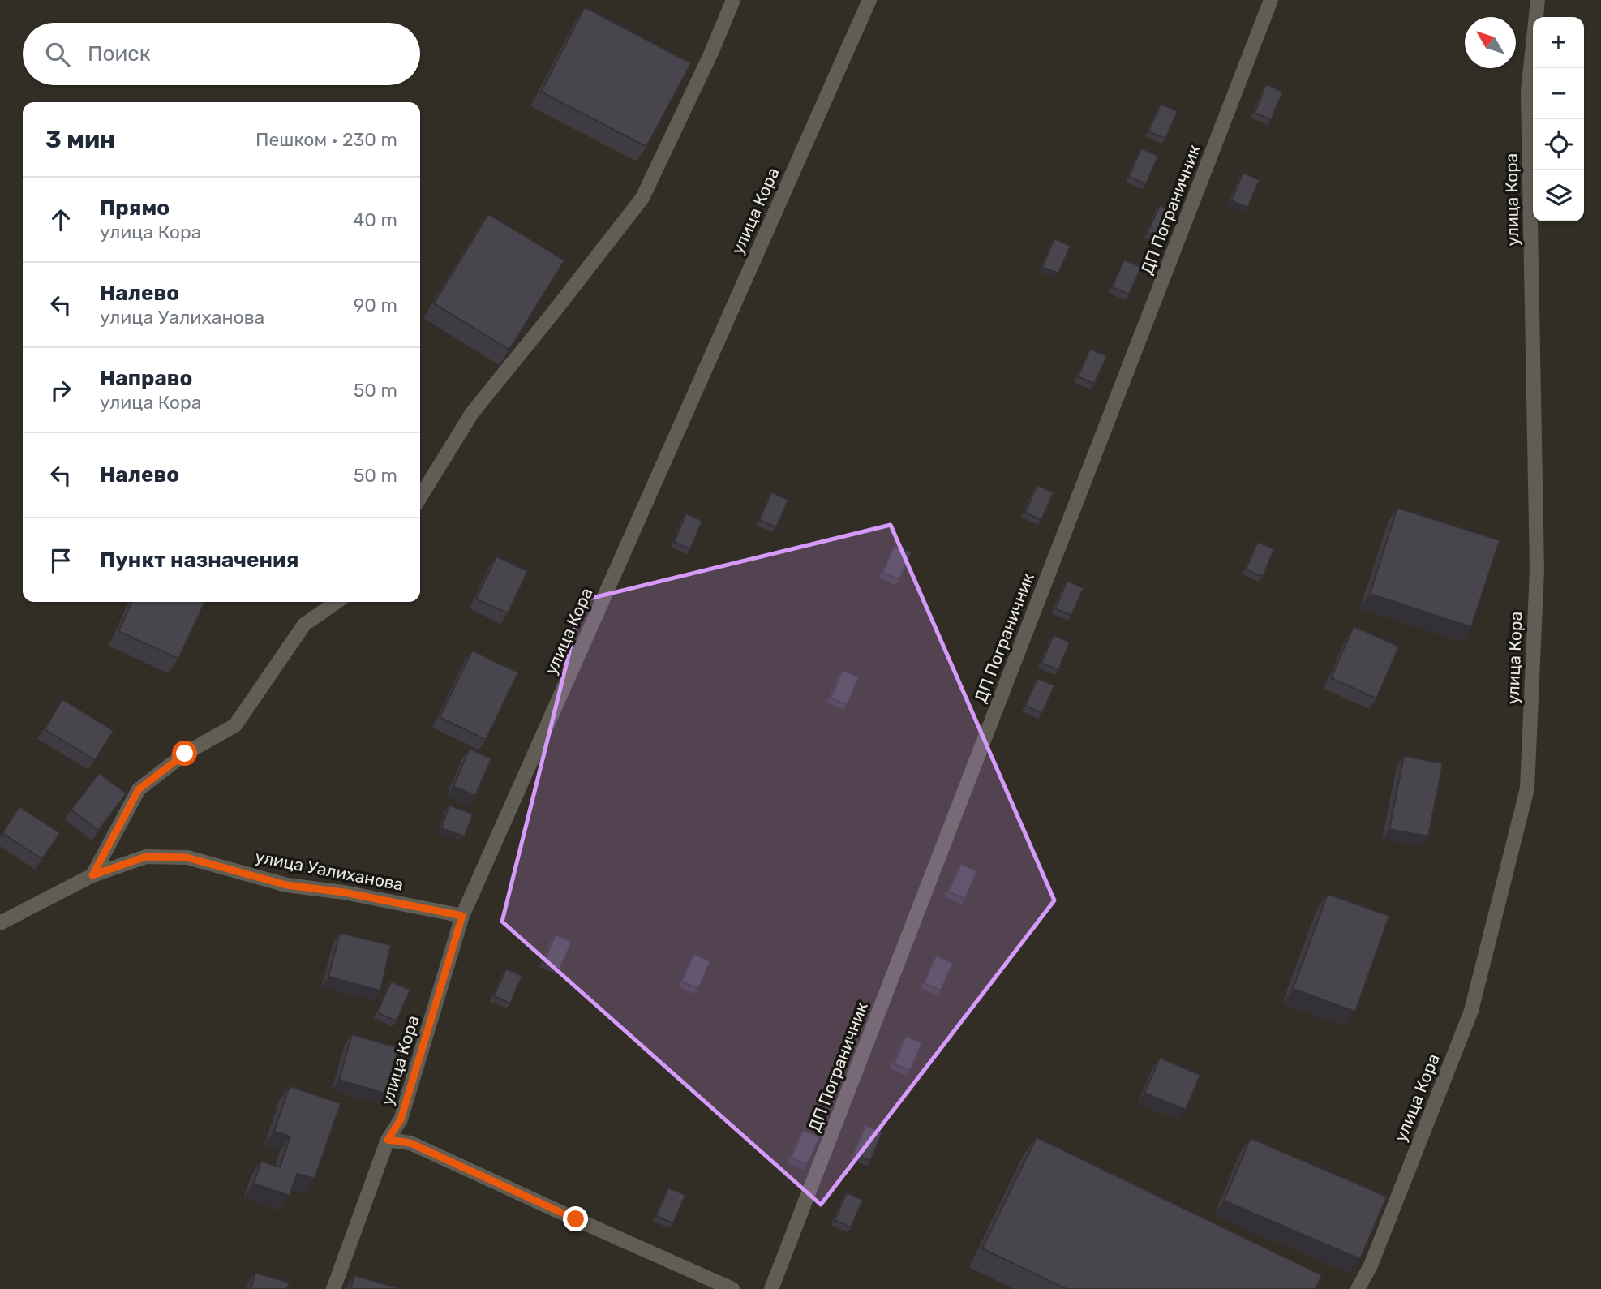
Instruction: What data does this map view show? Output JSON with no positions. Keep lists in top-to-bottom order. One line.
{"streets":{"street":["улица Кора","ДП Пограничник","улица Уалиханова"]},"crossings":[["улица Кора","улица Уалиханова"]],"north":"top left","page":{"map_buttons":["+","−"],"search":"Поиск","heading":["3 мин","Пешком · 230 m"],"list":[["Прямо","улица Кора","40 m"],["Налево","улица Уалиханова","90 m"],["Направо","улица Кора","50 m"],["Налево","50 m"],"Пункт назначения"]}}
